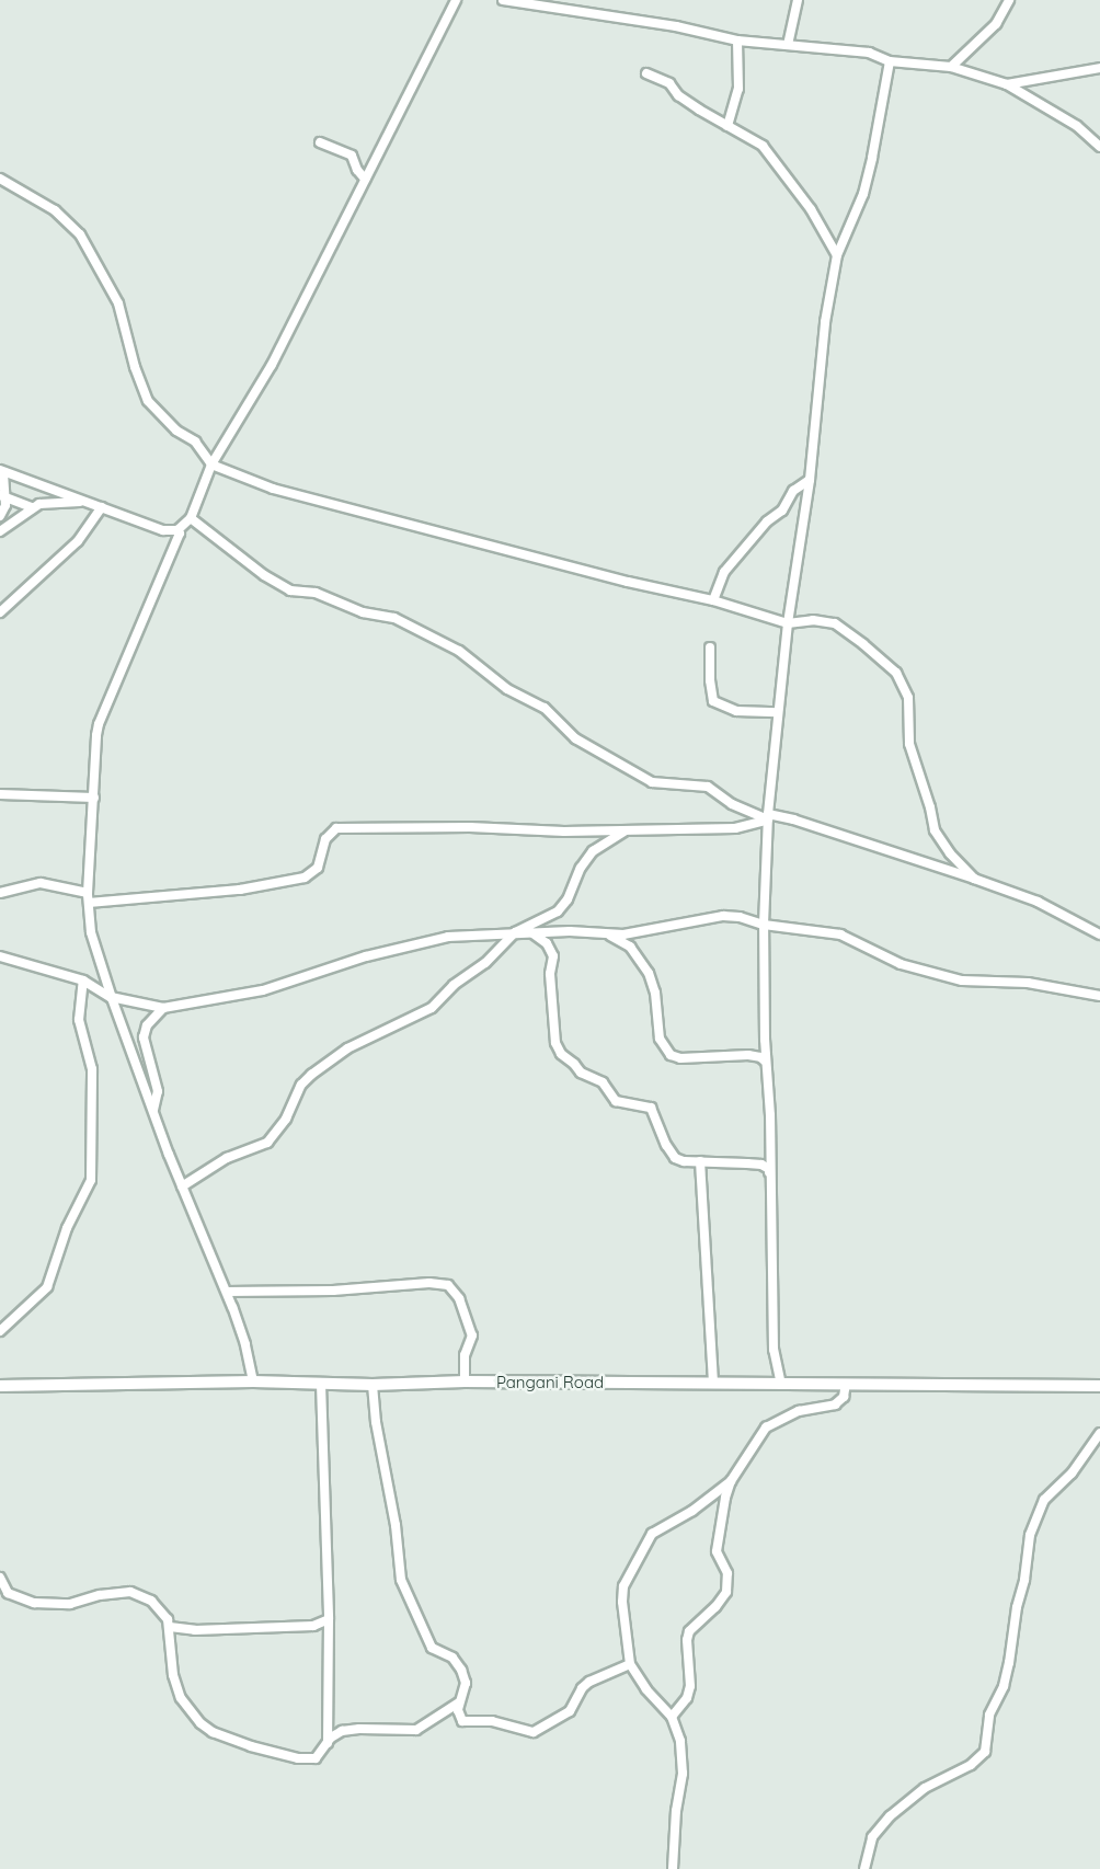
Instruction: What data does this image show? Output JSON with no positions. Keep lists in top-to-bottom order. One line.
{"streets":{"main road":["Pangani Road"]}}
